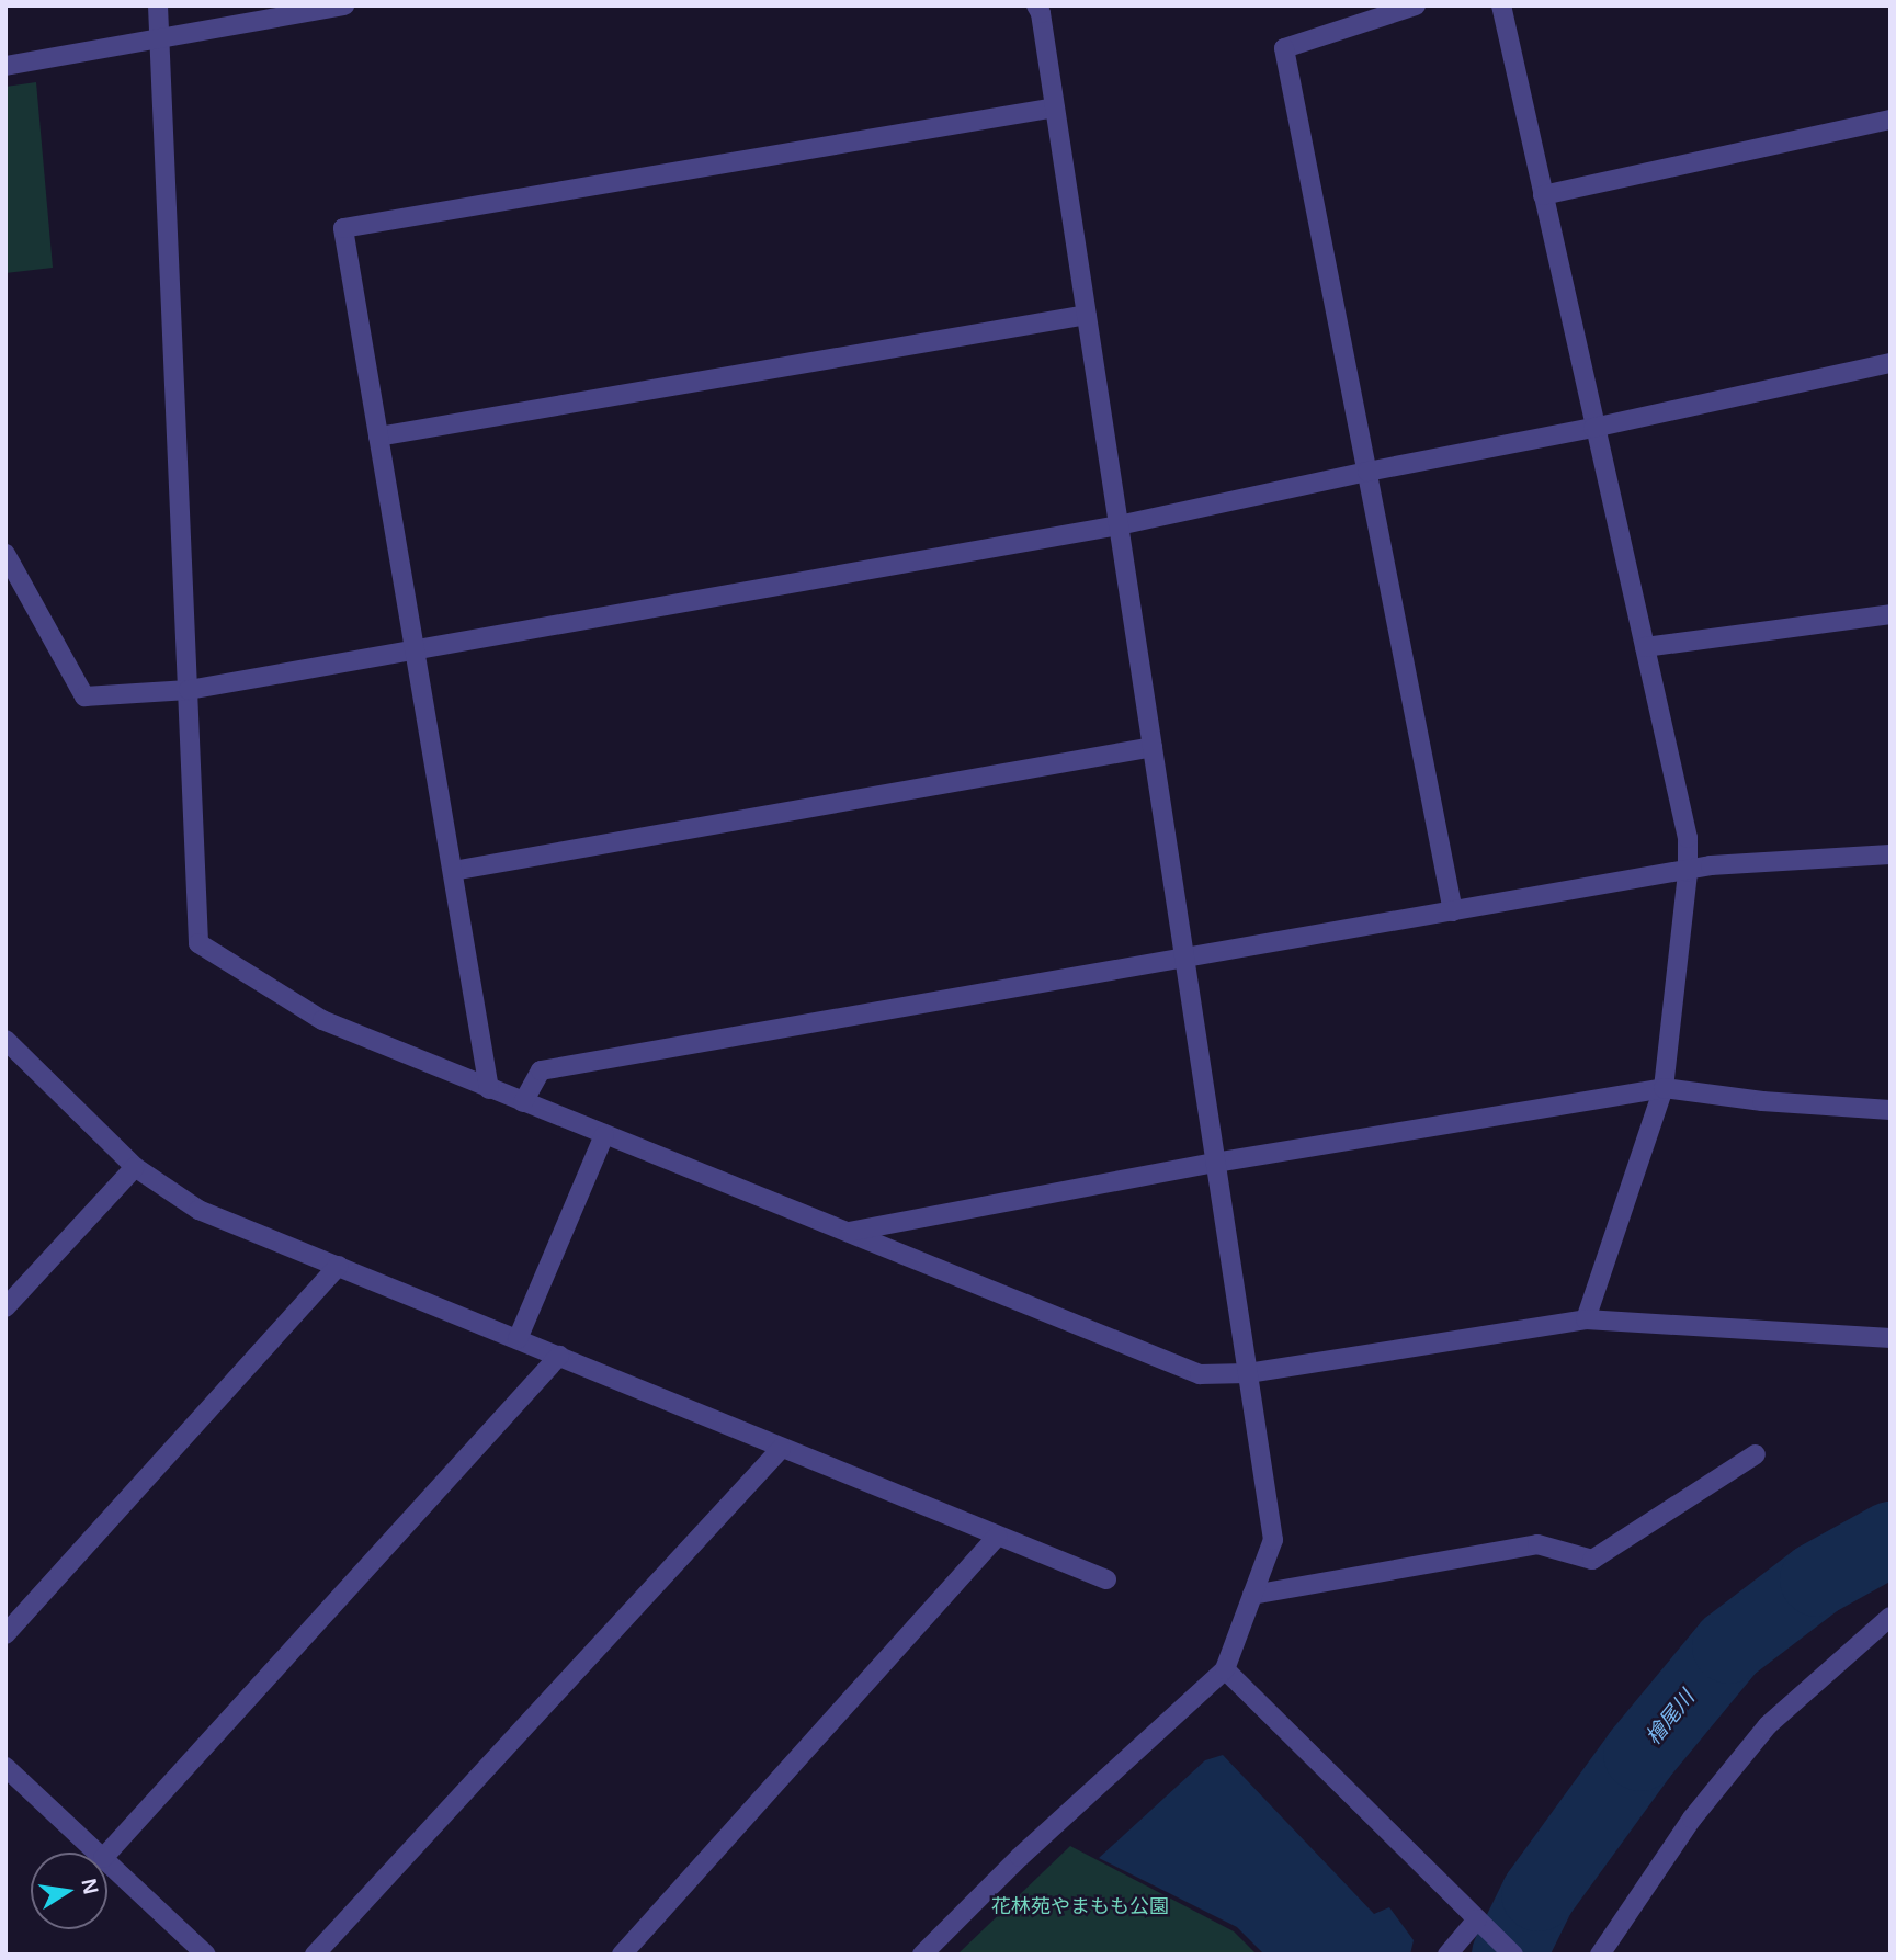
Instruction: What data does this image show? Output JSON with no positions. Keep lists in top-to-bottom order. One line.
{"water":["檜尾川"],"parks":["花林苑やまもも公園"],"north":"right"}
